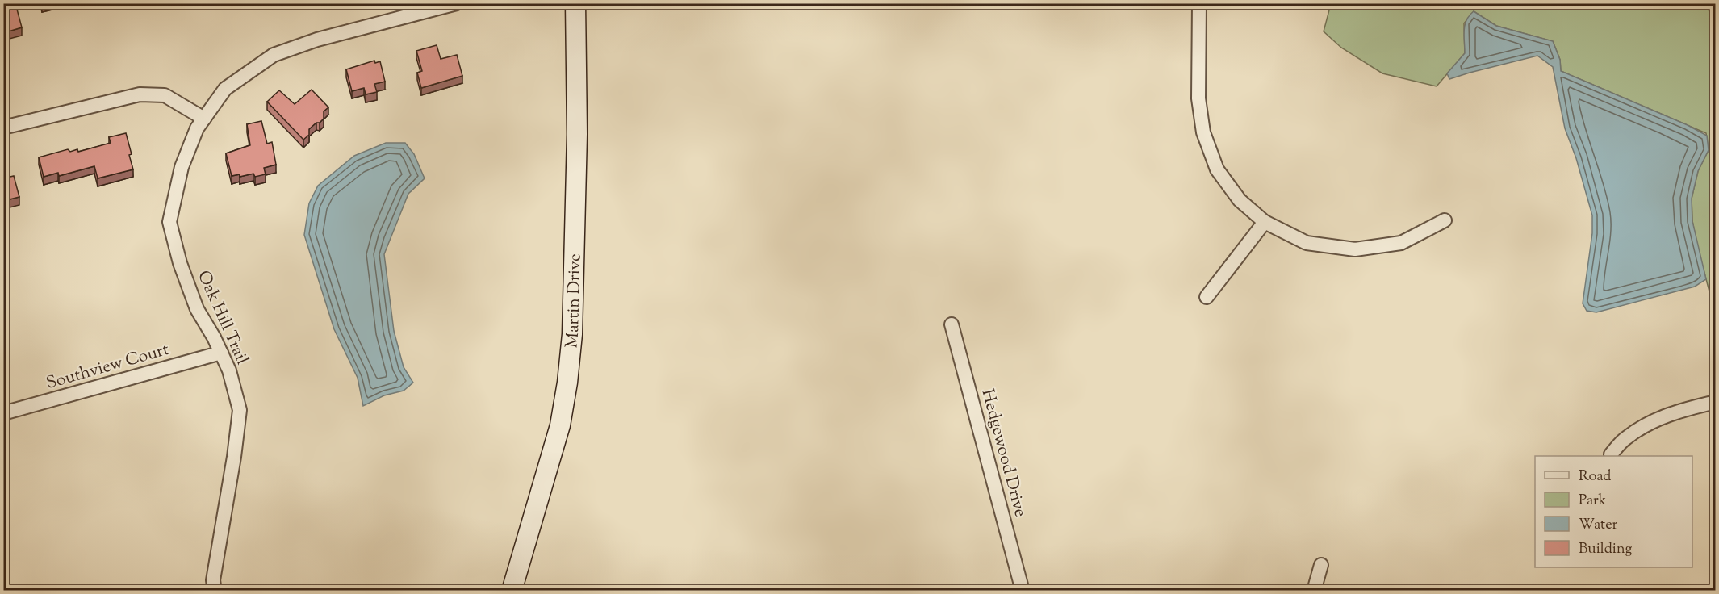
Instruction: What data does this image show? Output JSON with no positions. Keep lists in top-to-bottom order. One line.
{"streets":{"street":["Martin Drive","Oak Hill Trail","Southview Court","Hedgewood Drive"]},"crossings":[["Oak Hill Trail","Southview Court"]],"legend":["Road","Park","Water","Building"]}
